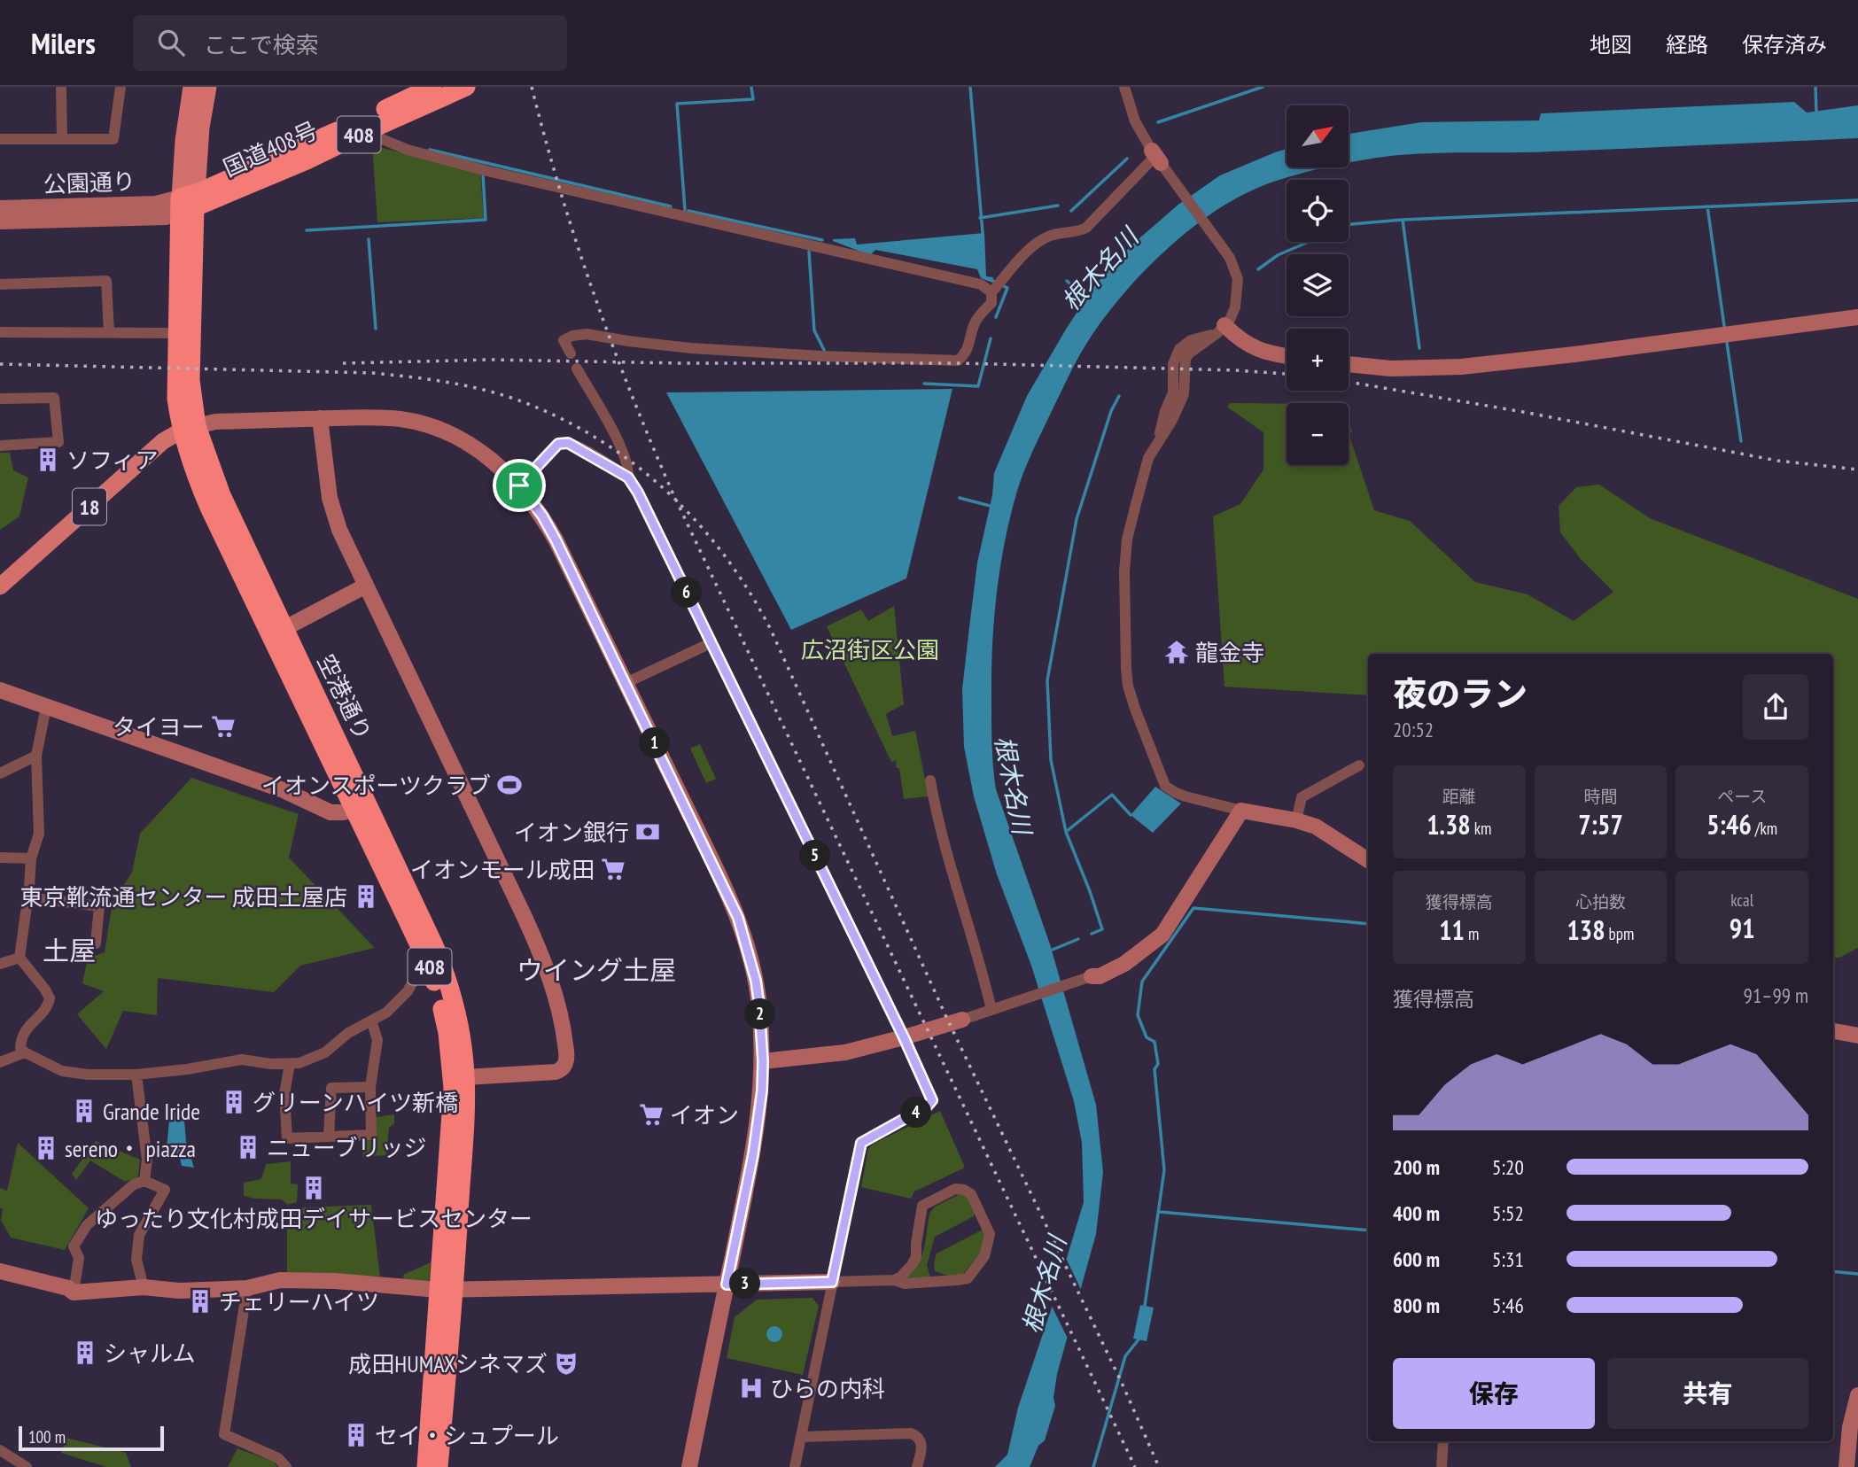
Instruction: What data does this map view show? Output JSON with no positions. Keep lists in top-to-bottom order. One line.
{"streets":{"highway":["408","国道408号","空港通り"],"main road":["18"],"street":["公園通り"]},"crossings":[["国道408号","公園通り"],["国道408号","空港通り"],["公園通り","空港通り"],["18","空港通り"]],"districts":["土屋","ウイング土屋"],"water":["根木名川"],"parks":["広沼街区公園"],"places":{"building":["ソフィア","東京靴流通センター 成田土屋店","グリーンハイツ新橋","Grande Iride","ニューブリッジ","sereno・ piazza","ゆったり文化村成田デイサービスセンター","チェリーハイツ","シャルム","セイ・シュプール"],"temple":["龍金寺"],"supermarket":["タイヨー","イオンモール成田","イオン"],"sports":["イオンスポーツクラブ"],"bank":["イオン銀行"],"theatre":["成田HUMAXシネマズ"],"hospital":["ひらの内科"]},"scale_bar":"100 m","north":"top right","page":{"header":"Milers","search":"ここで検索","nav":["地図","経路","保存済み"],"map_buttons":["+","−"],"pins":["6","1","5","2","4","3"],"heading":["夜のラン","20:52"],"stats":[["距離","1.38 km"],["時間","7:57"],["ペース","5:46 /km"],["獲得標高","11 m"],["心拍数","138 bpm"],["kcal","91"]],"chart":["獲得標高","91–99 m"],"list":[{"name":"200 m","note":"5:20"},{"name":"400 m","note":"5:52"},{"name":"600 m","note":"5:31"},{"name":"800 m","note":"5:46"}],"buttons":["保存","共有"],"scale":"100 m"}}
